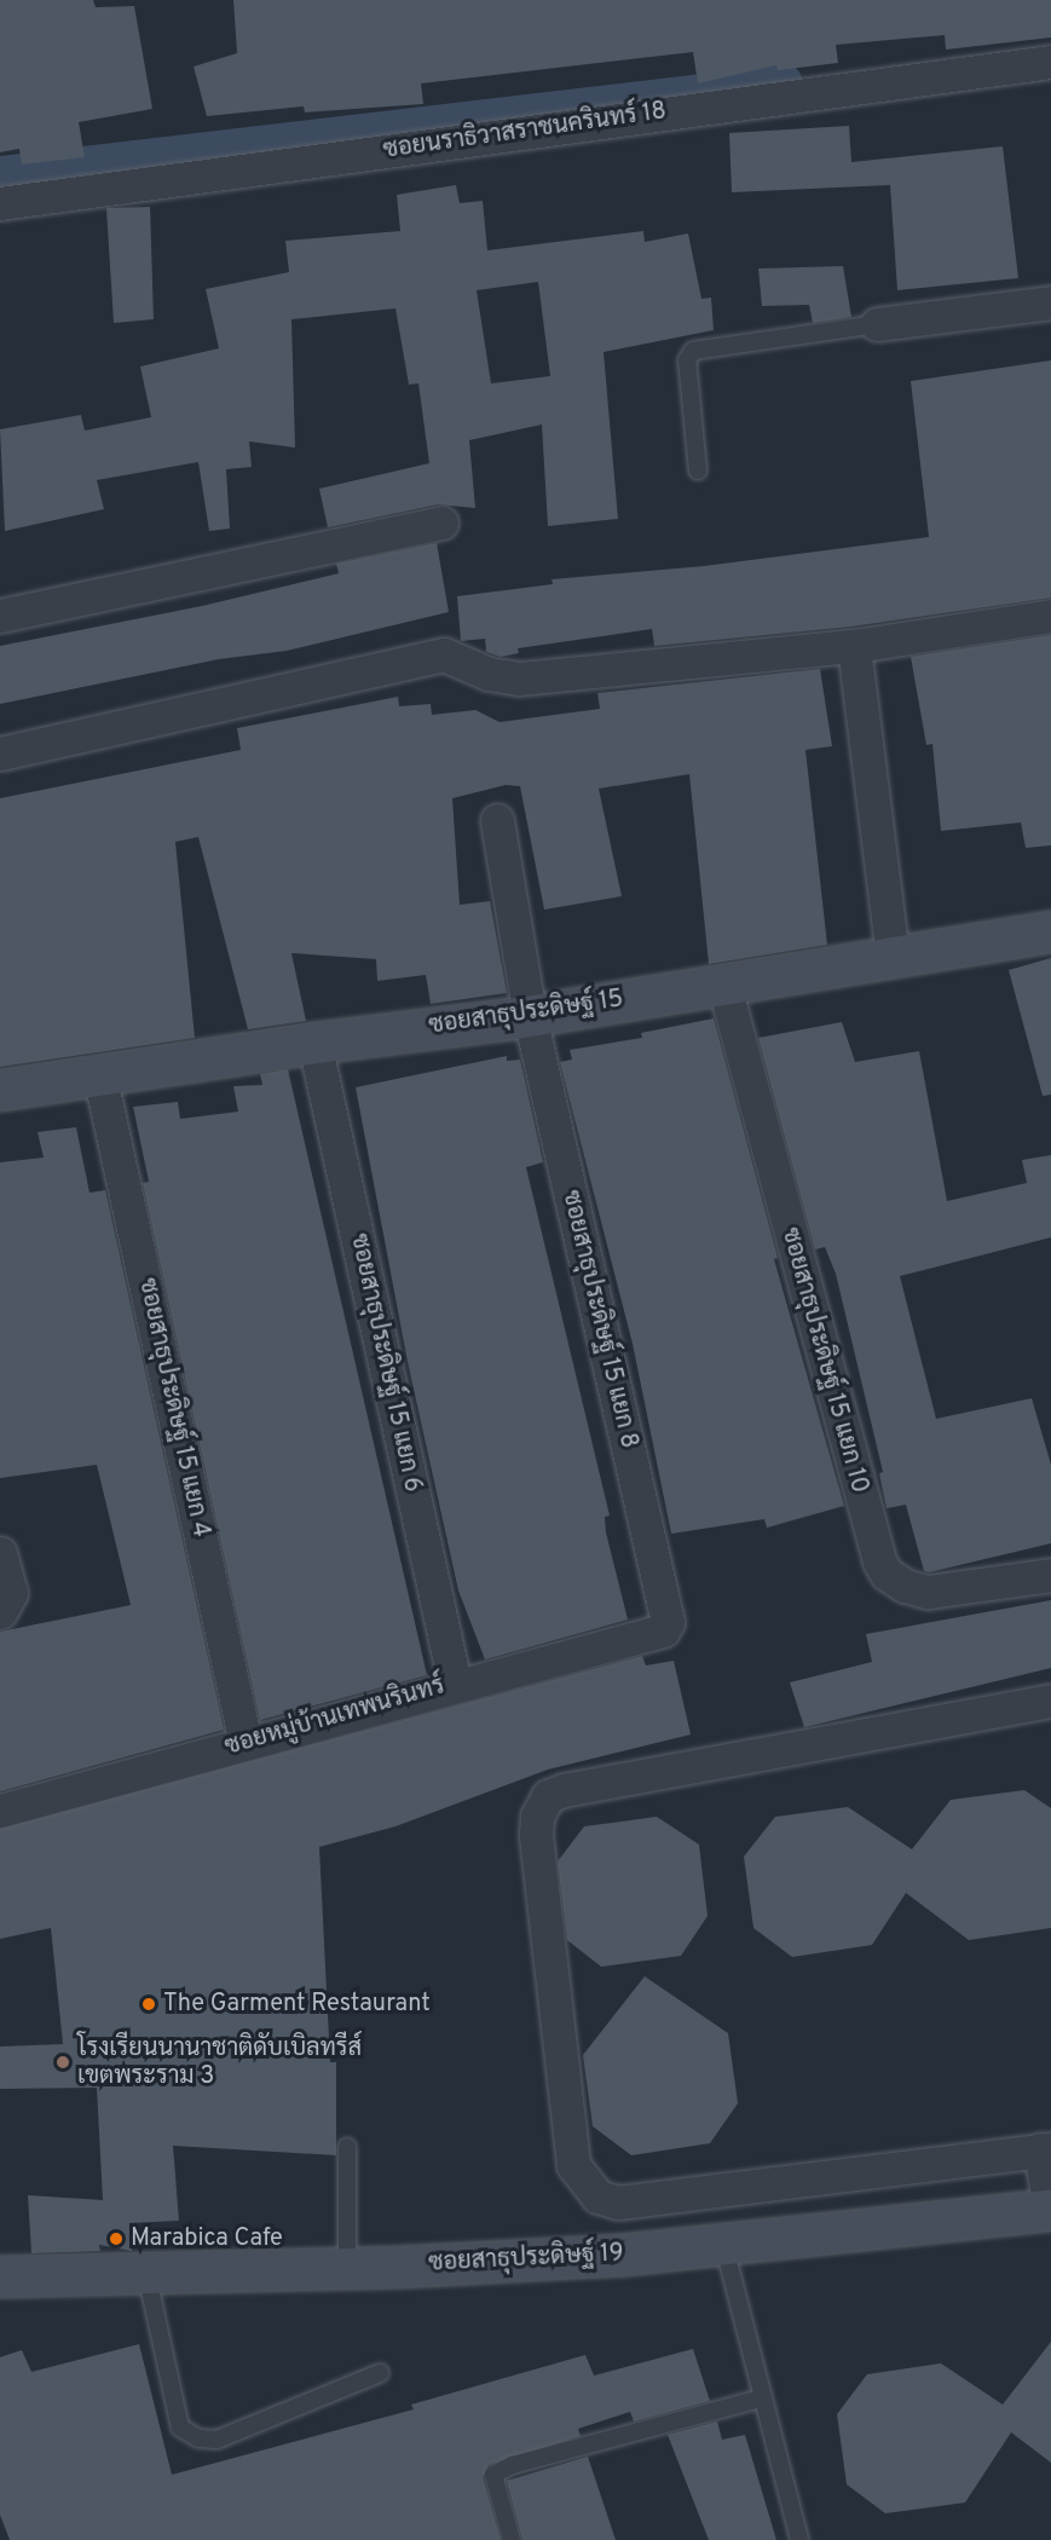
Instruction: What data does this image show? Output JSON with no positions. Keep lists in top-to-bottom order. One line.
{"streets":{"street":["ซอยนราธิวาสราชนครินทร์ 18","ซอยสาธุประดิษฐ์ 15","ซอยสาธุประดิษฐ์ 15 แยก 8","ซอยสาธุประดิษฐ์ 15 แยก 10","ซอยสาธุประดิษฐ์ 15 แยก 6","ซอยสาธุประดิษฐ์ 15 แยก 4","ซอยหมู่บ้านเทพนรินทร์","ซอยสาธุประดิษฐ์ 19"]},"crossings":[["ซอยสาธุประดิษฐ์ 15","ซอยสาธุประดิษฐ์ 15 แยก 8"],["ซอยสาธุประดิษฐ์ 15","ซอยสาธุประดิษฐ์ 15 แยก 10"],["ซอยสาธุประดิษฐ์ 15","ซอยสาธุประดิษฐ์ 15 แยก 6"],["ซอยสาธุประดิษฐ์ 15","ซอยสาธุประดิษฐ์ 15 แยก 4"],["ซอยสาธุประดิษฐ์ 15 แยก 8","ซอยหมู่บ้านเทพนรินทร์"],["ซอยสาธุประดิษฐ์ 15 แยก 6","ซอยหมู่บ้านเทพนรินทร์"],["ซอยสาธุประดิษฐ์ 15 แยก 4","ซอยหมู่บ้านเทพนรินทร์"]],"places":["The Garment Restaurant","โรงเรียนนานาชาติดับเบิลทรีส์ เขตพระราม 3","Marabica Cafe"]}
